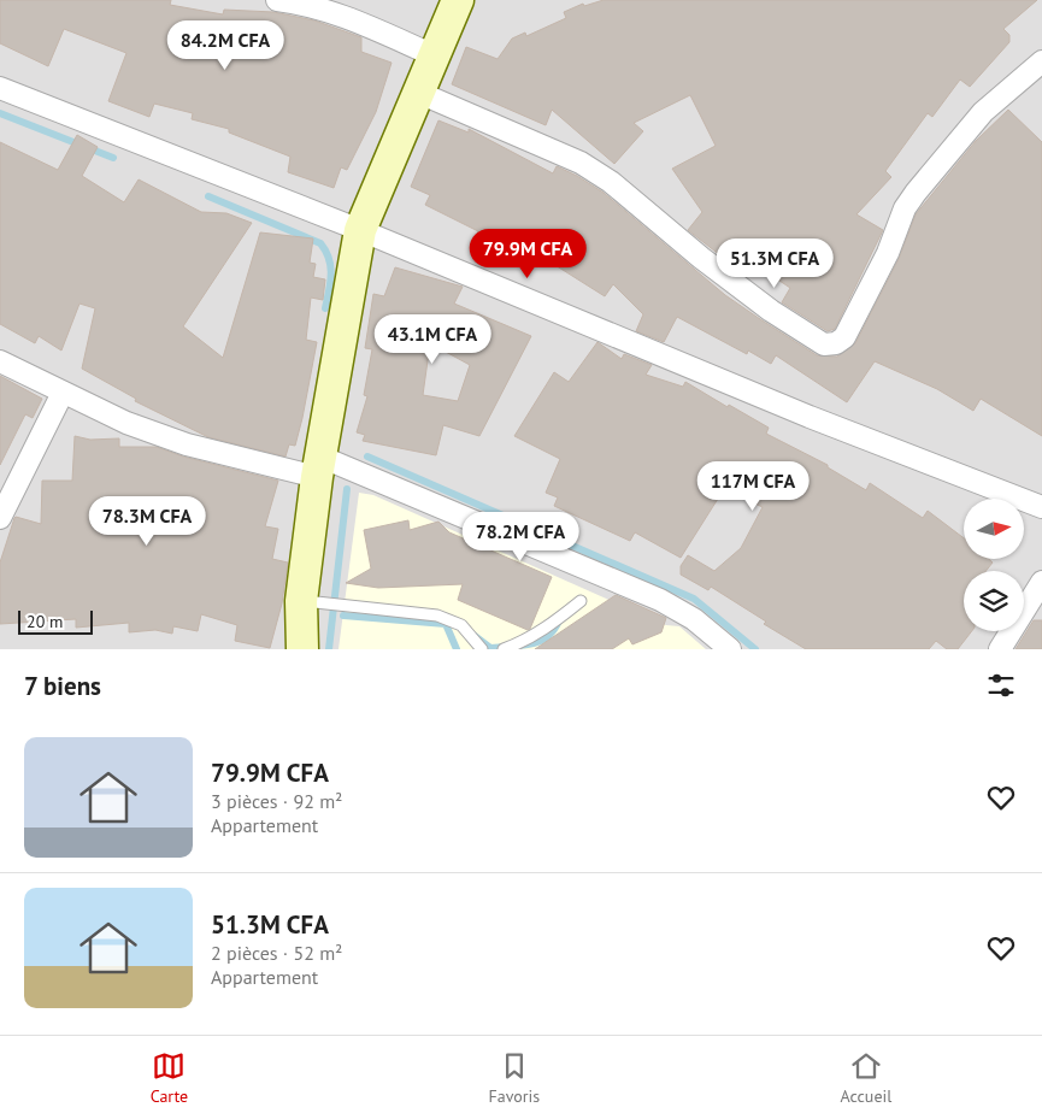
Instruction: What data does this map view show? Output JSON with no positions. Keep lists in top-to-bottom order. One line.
{"scale_bar":"20 m","north":"right","page":{"price":["84.2M CFA","79.9M CFA","51.3M CFA","43.1M CFA","117M CFA","78.3M CFA","78.2M CFA"],"scale":"20 m","heading":"7 biens","list":[{"name":"79.9M CFA","note":"3 pièces · 92 m² · Appartement"},{"name":"51.3M CFA","note":"2 pièces · 52 m² · Appartement"}],"tabs":["Carte","Favoris","Accueil"]}}
